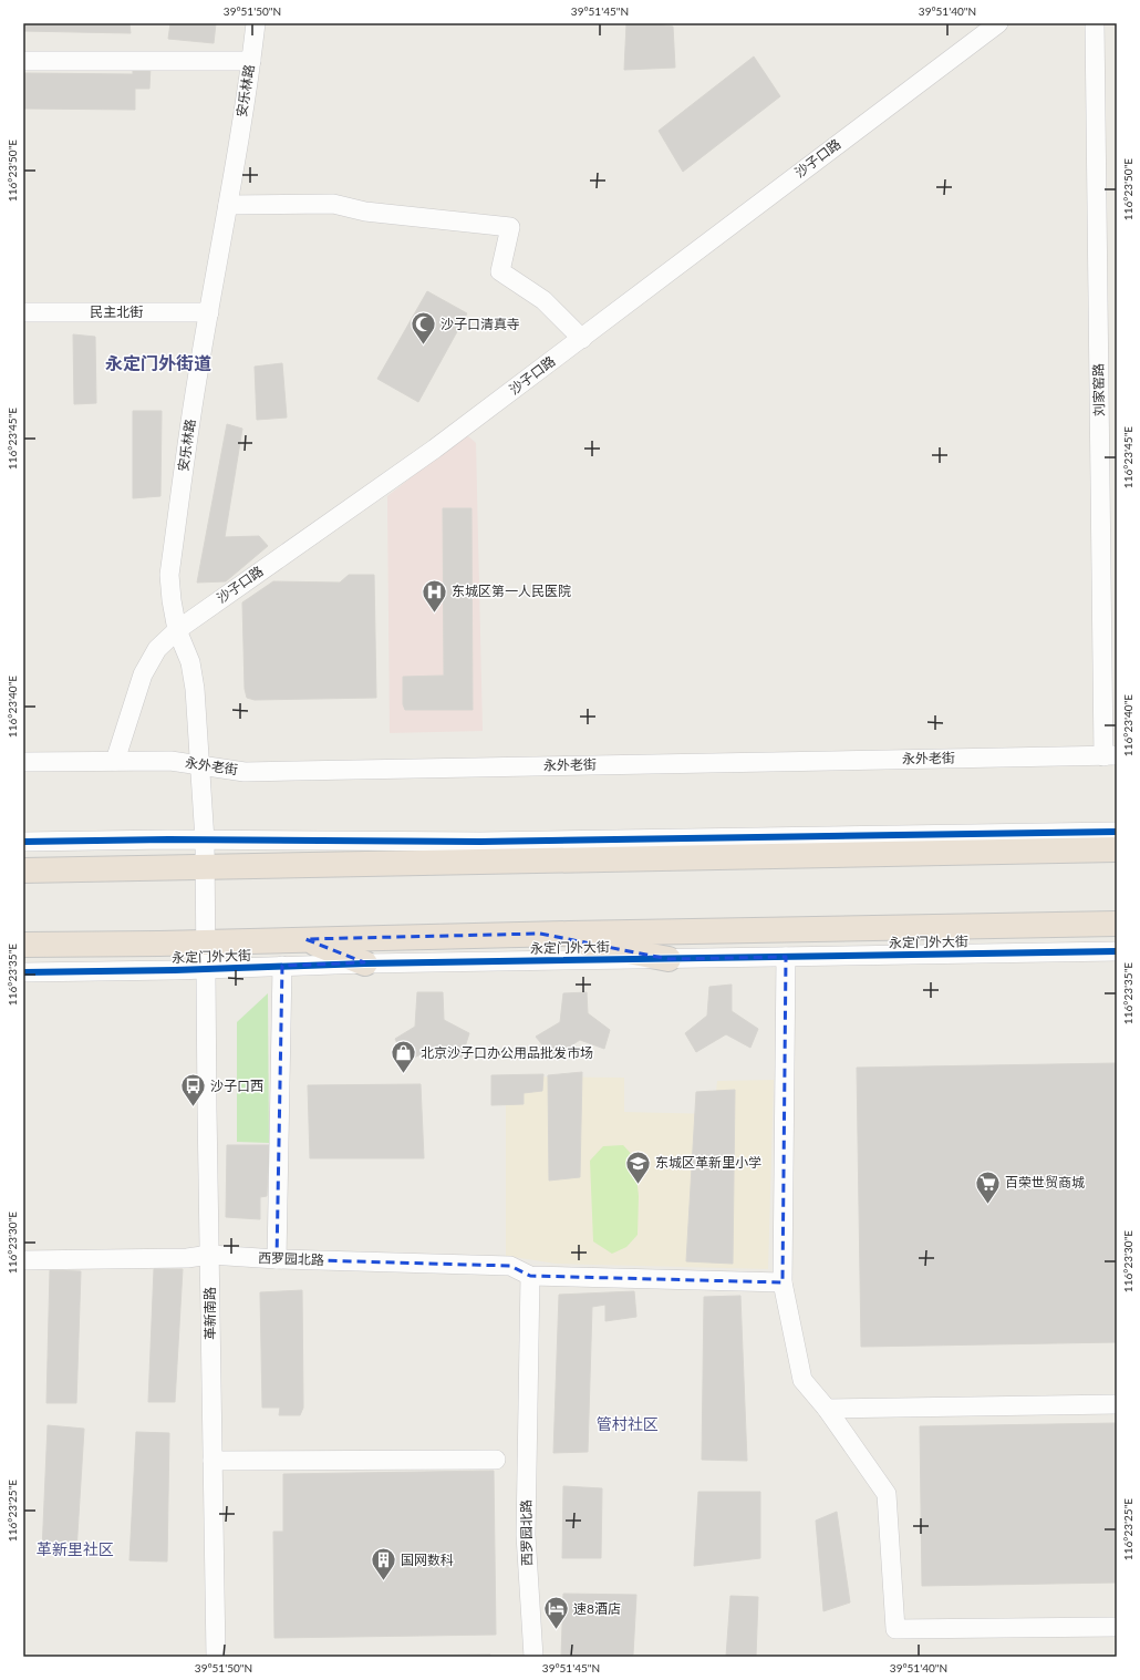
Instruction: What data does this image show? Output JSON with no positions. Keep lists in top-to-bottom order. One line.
{"streets":{"highway":["永定门外大街"],"street":["安乐林路","沙子口路","民主北街","刘家窑路","永外老街","西罗园北路","革新南路"]},"crossings":[["安乐林路","沙子口路"],["安乐林路","民主北街"],["安乐林路","永外老街"],["安乐林路","永定门外大街"],["安乐林路","革新南路"],["沙子口路","永外老街"],["刘家窑路","永外老街"],["永定门外大街","革新南路"],["西罗园北路","革新南路"]],"districts":["永定门外街道","管村社区","革新里社区"],"places":{"mosque":["沙子口清真寺"],"hospital":["东城区第一人民医院"],"shop":["北京沙子口办公用品批发市场"],"bus stop":["沙子口西"],"school or university":["东城区革新里小学"],"supermarket":["百荣世贸商城"],"building":["国网数科"],"hotel":["速8酒店"]},"coordinates":["39°51'50\"N","39°51'45\"N","39°51'40\"N","116°23'50\"E","116°23'45\"E","116°23'40\"E","116°23'35\"E","116°23'30\"E","116°23'25\"E"]}
